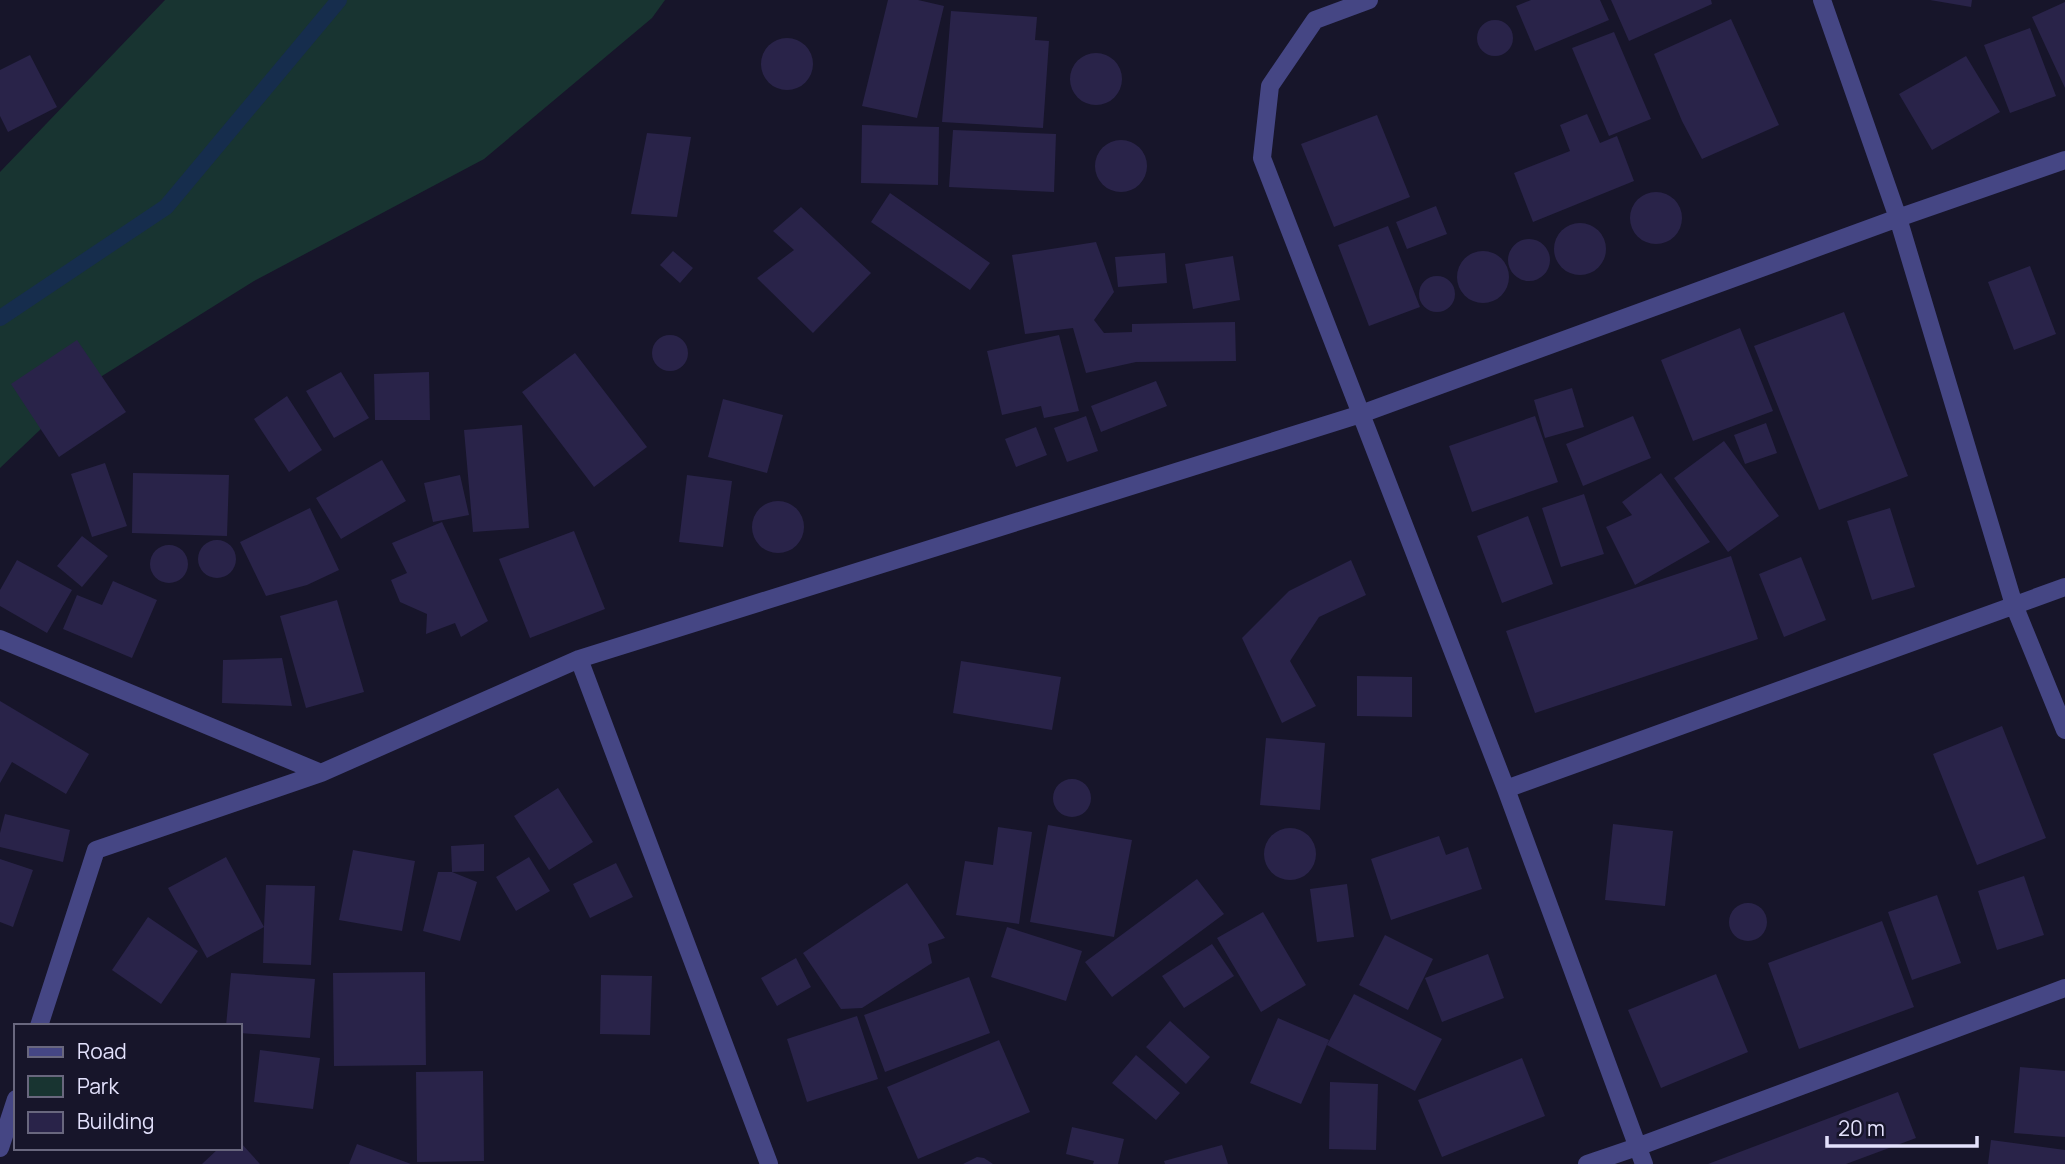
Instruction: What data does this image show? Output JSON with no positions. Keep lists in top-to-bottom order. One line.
{"legend":["Road","Park","Building"],"scale_bar":"20 m"}
